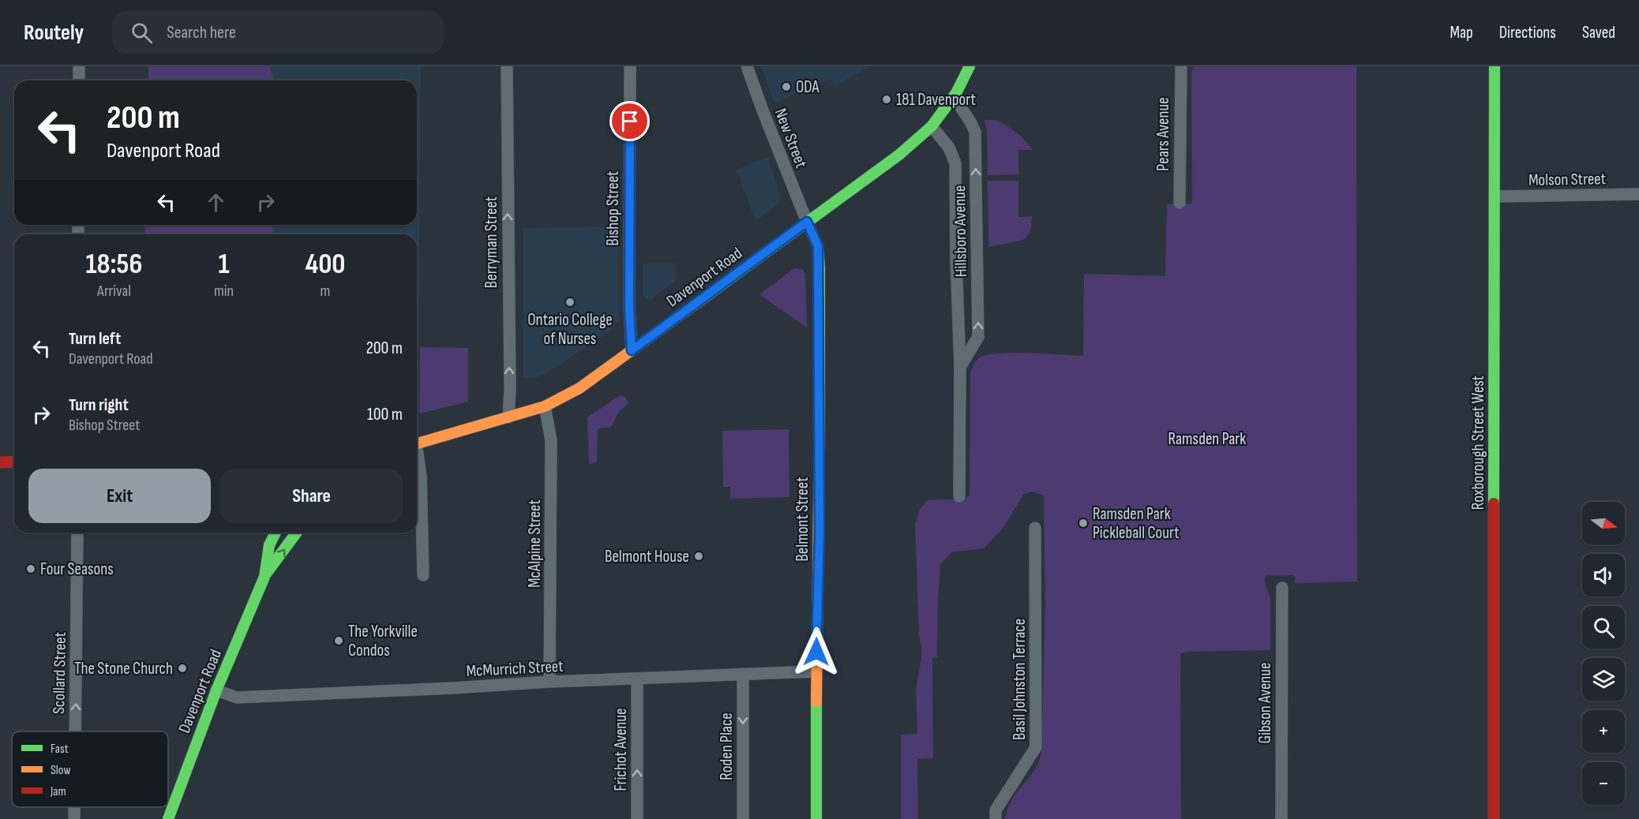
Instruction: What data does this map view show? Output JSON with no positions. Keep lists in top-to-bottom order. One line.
{"streets":{"street":["Pears Avenue","New Street","Molson Street","Bishop Street","Hillsboro Avenue","Berryman Street","Davenport Road","Roxborough Street West","Belmont Street","McAlpine Street","McMurrich Street","Scollard Street","Basil Johnston Terrace","Gibson Avenue","Roden Place","Frichot Avenue"]},"crossings":[["New Street","Davenport Road"],["New Street","Belmont Street"],["Molson Street","Roxborough Street West"],["Bishop Street","Davenport Road"],["Hillsboro Avenue","Davenport Road"],["Berryman Street","Davenport Road"],["Davenport Road","Belmont Street"],["Davenport Road","McAlpine Street"],["Davenport Road","McMurrich Street"],["Belmont Street","McMurrich Street"],["McAlpine Street","McMurrich Street"],["McMurrich Street","Roden Place"],["McMurrich Street","Frichot Avenue"]],"one_way":["Berryman Street","Scollard Street","Roden Place","Frichot Avenue"],"parks":["Ramsden Park"],"places":["ODA","181 Davenport","Ontario College of Nurses","Ramsden Park Pickleball Court","Belmont House","Four Seasons","The Yorkville Condos","The Stone Church"],"legend":["Fast","Slow","Jam"],"north":"right","page":{"header":"Routely","search":"Search here","nav":["Map","Directions","Saved"],"turn":["200 m","Davenport Road"],"eta":["18:56","Arrival","1","min","400","m"],"list":[{"name":"Turn left","note":"Davenport Road","value":"200 m"},{"name":"Turn right","note":"Bishop Street","value":"100 m"}],"buttons":["Exit","Share"],"map_buttons":["+","−"]}}
